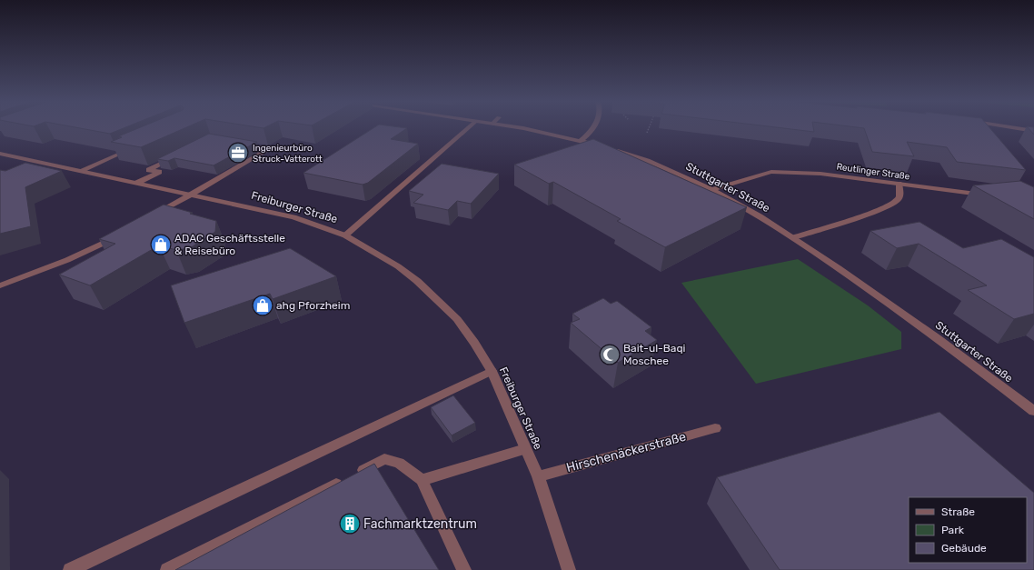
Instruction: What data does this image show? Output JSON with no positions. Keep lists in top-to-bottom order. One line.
{"streets":{"street":["Reutlinger Straße","Stuttgarter Straße","Freiburger Straße","Hirschenäckerstraße"]},"crossings":[["Reutlinger Straße","Stuttgarter Straße"],["Freiburger Straße","Hirschenäckerstraße"]],"places":{"office":["Ingenieurbüro Struck-Vatterott"],"shop":["ADAC Geschäftsstelle & Reisebüro","ahg Pforzheim"],"mosque":["Bait-ul-Baqi Moschee"],"building":["Fachmarktzentrum"]},"legend":["Straße","Park","Gebäude"]}
